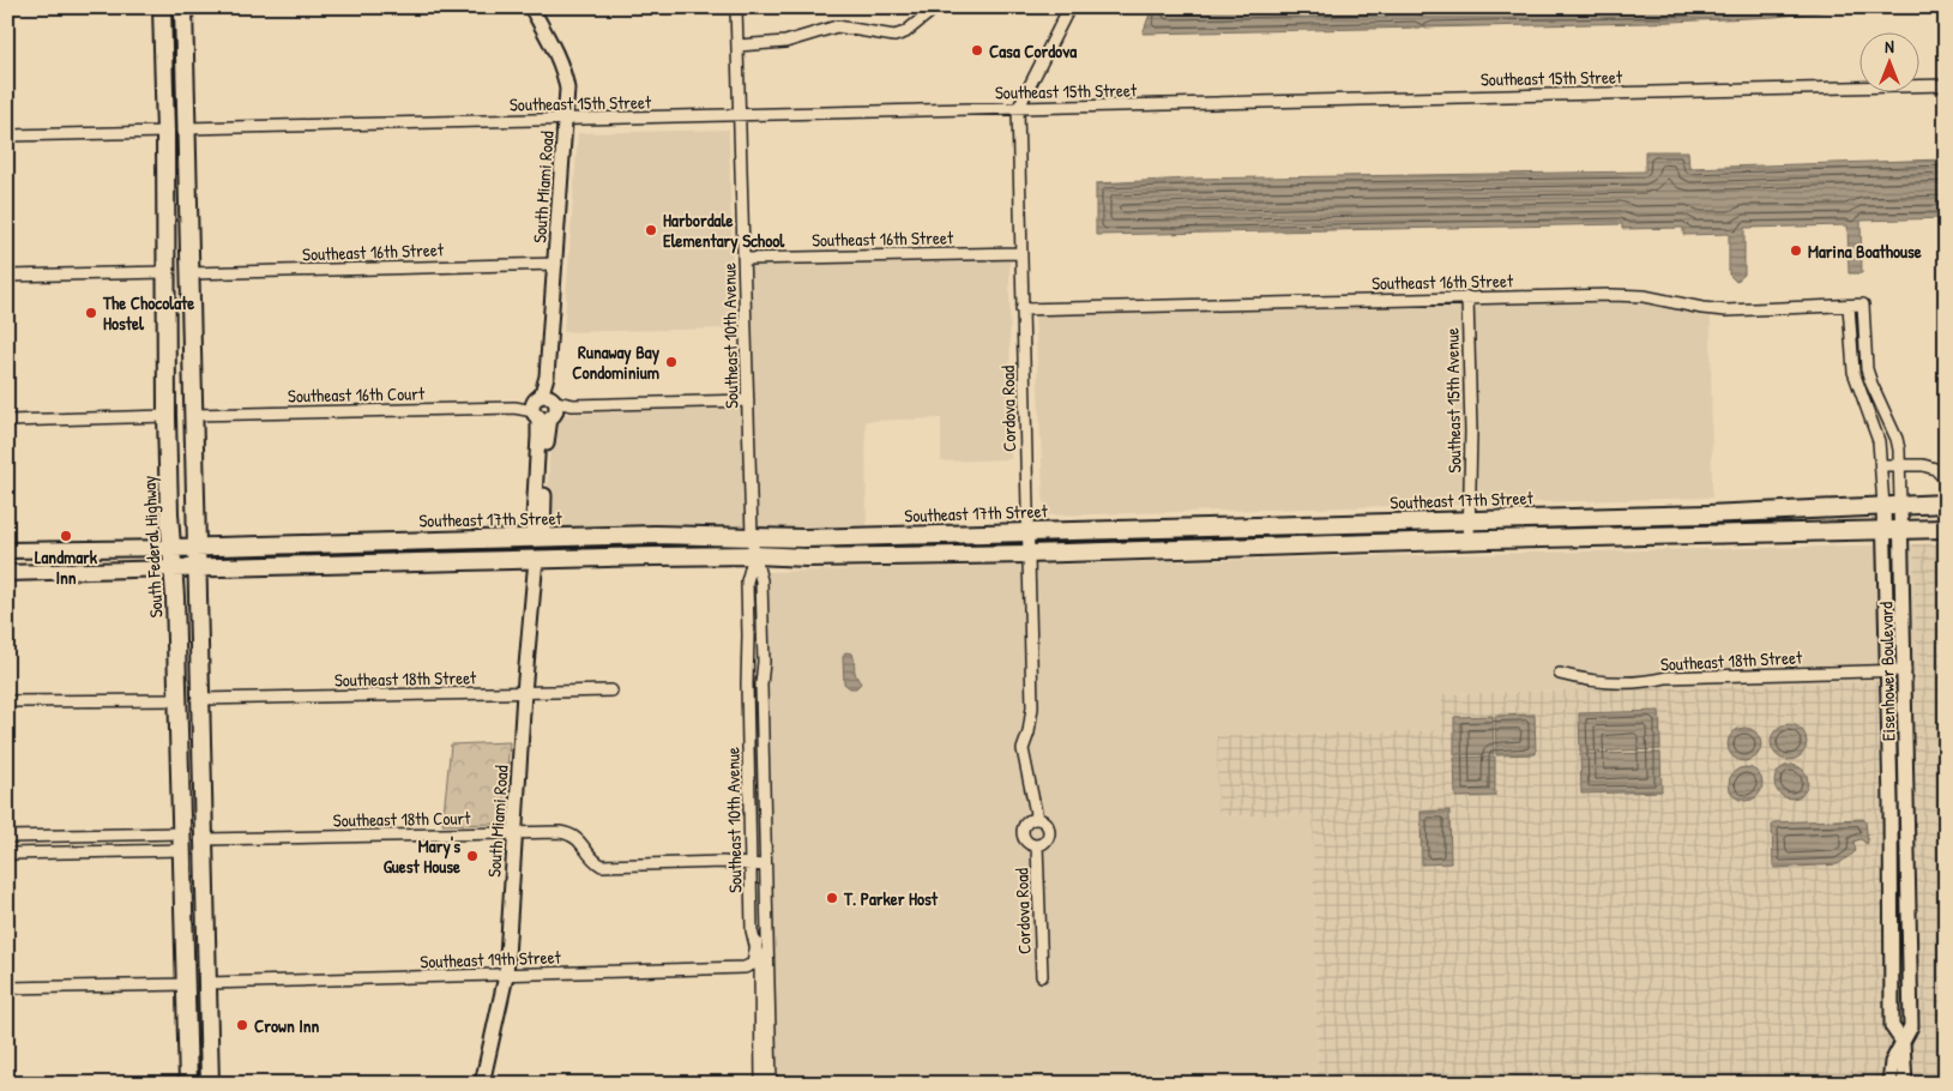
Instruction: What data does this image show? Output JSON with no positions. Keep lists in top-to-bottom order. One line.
{"streets":{"main road":["Southeast 17th Street","South Federal Highway"],"street":["Southeast 15th Street","South Miami Road","Southeast 16th Street","Southeast 10th Avenue","Southeast 16th Court","Southeast 15th Avenue","Cordova Road","Southeast 18th Street","Eisenhower Boulevard","Southeast 18th Court","Southeast 19th Street"]},"crossings":[["Southeast 15th Street","South Miami Road"],["Southeast 15th Street","Southeast 10th Avenue"],["Southeast 15th Street","Cordova Road"],["South Miami Road","Southeast 16th Street"],["South Miami Road","Southeast 16th Court"],["South Miami Road","Southeast 17th Street"],["South Miami Road","Southeast 18th Street"],["South Miami Road","Southeast 18th Court"],["South Miami Road","Southeast 19th Street"],["Southeast 16th Street","Southeast 10th Avenue"],["Southeast 16th Street","Southeast 15th Avenue"],["Southeast 16th Street","Cordova Road"],["Southeast 16th Street","Eisenhower Boulevard"],["Southeast 10th Avenue","Southeast 16th Court"],["Southeast 10th Avenue","Southeast 17th Street"],["Southeast 10th Avenue","Southeast 18th Court"],["Southeast 10th Avenue","Southeast 19th Street"],["Southeast 15th Avenue","Southeast 17th Street"],["Cordova Road","Southeast 17th Street"],["Southeast 17th Street","South Federal Highway"],["Southeast 17th Street","Eisenhower Boulevard"],["Southeast 18th Street","Eisenhower Boulevard"]],"places":["Casa Cordova","Harbordale Elementary School","Marina Boathouse","The Chocolate Hostel","Runaway Bay Condominium","Landmark Inn","Mary's Guest House","T. Parker Host","Crown Inn"],"north":"top"}
